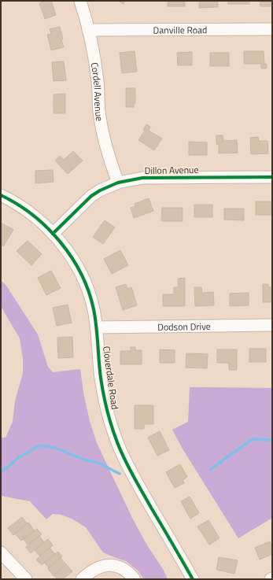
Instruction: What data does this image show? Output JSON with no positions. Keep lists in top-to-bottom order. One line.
{"streets":{"street":["Danville Road","Cordell Avenue","Dillon Avenue","Dodson Drive","Cloverdale Road"]},"crossings":[["Danville Road","Cordell Avenue"],["Cordell Avenue","Dillon Avenue"],["Dillon Avenue","Cloverdale Road"],["Dodson Drive","Cloverdale Road"]]}
